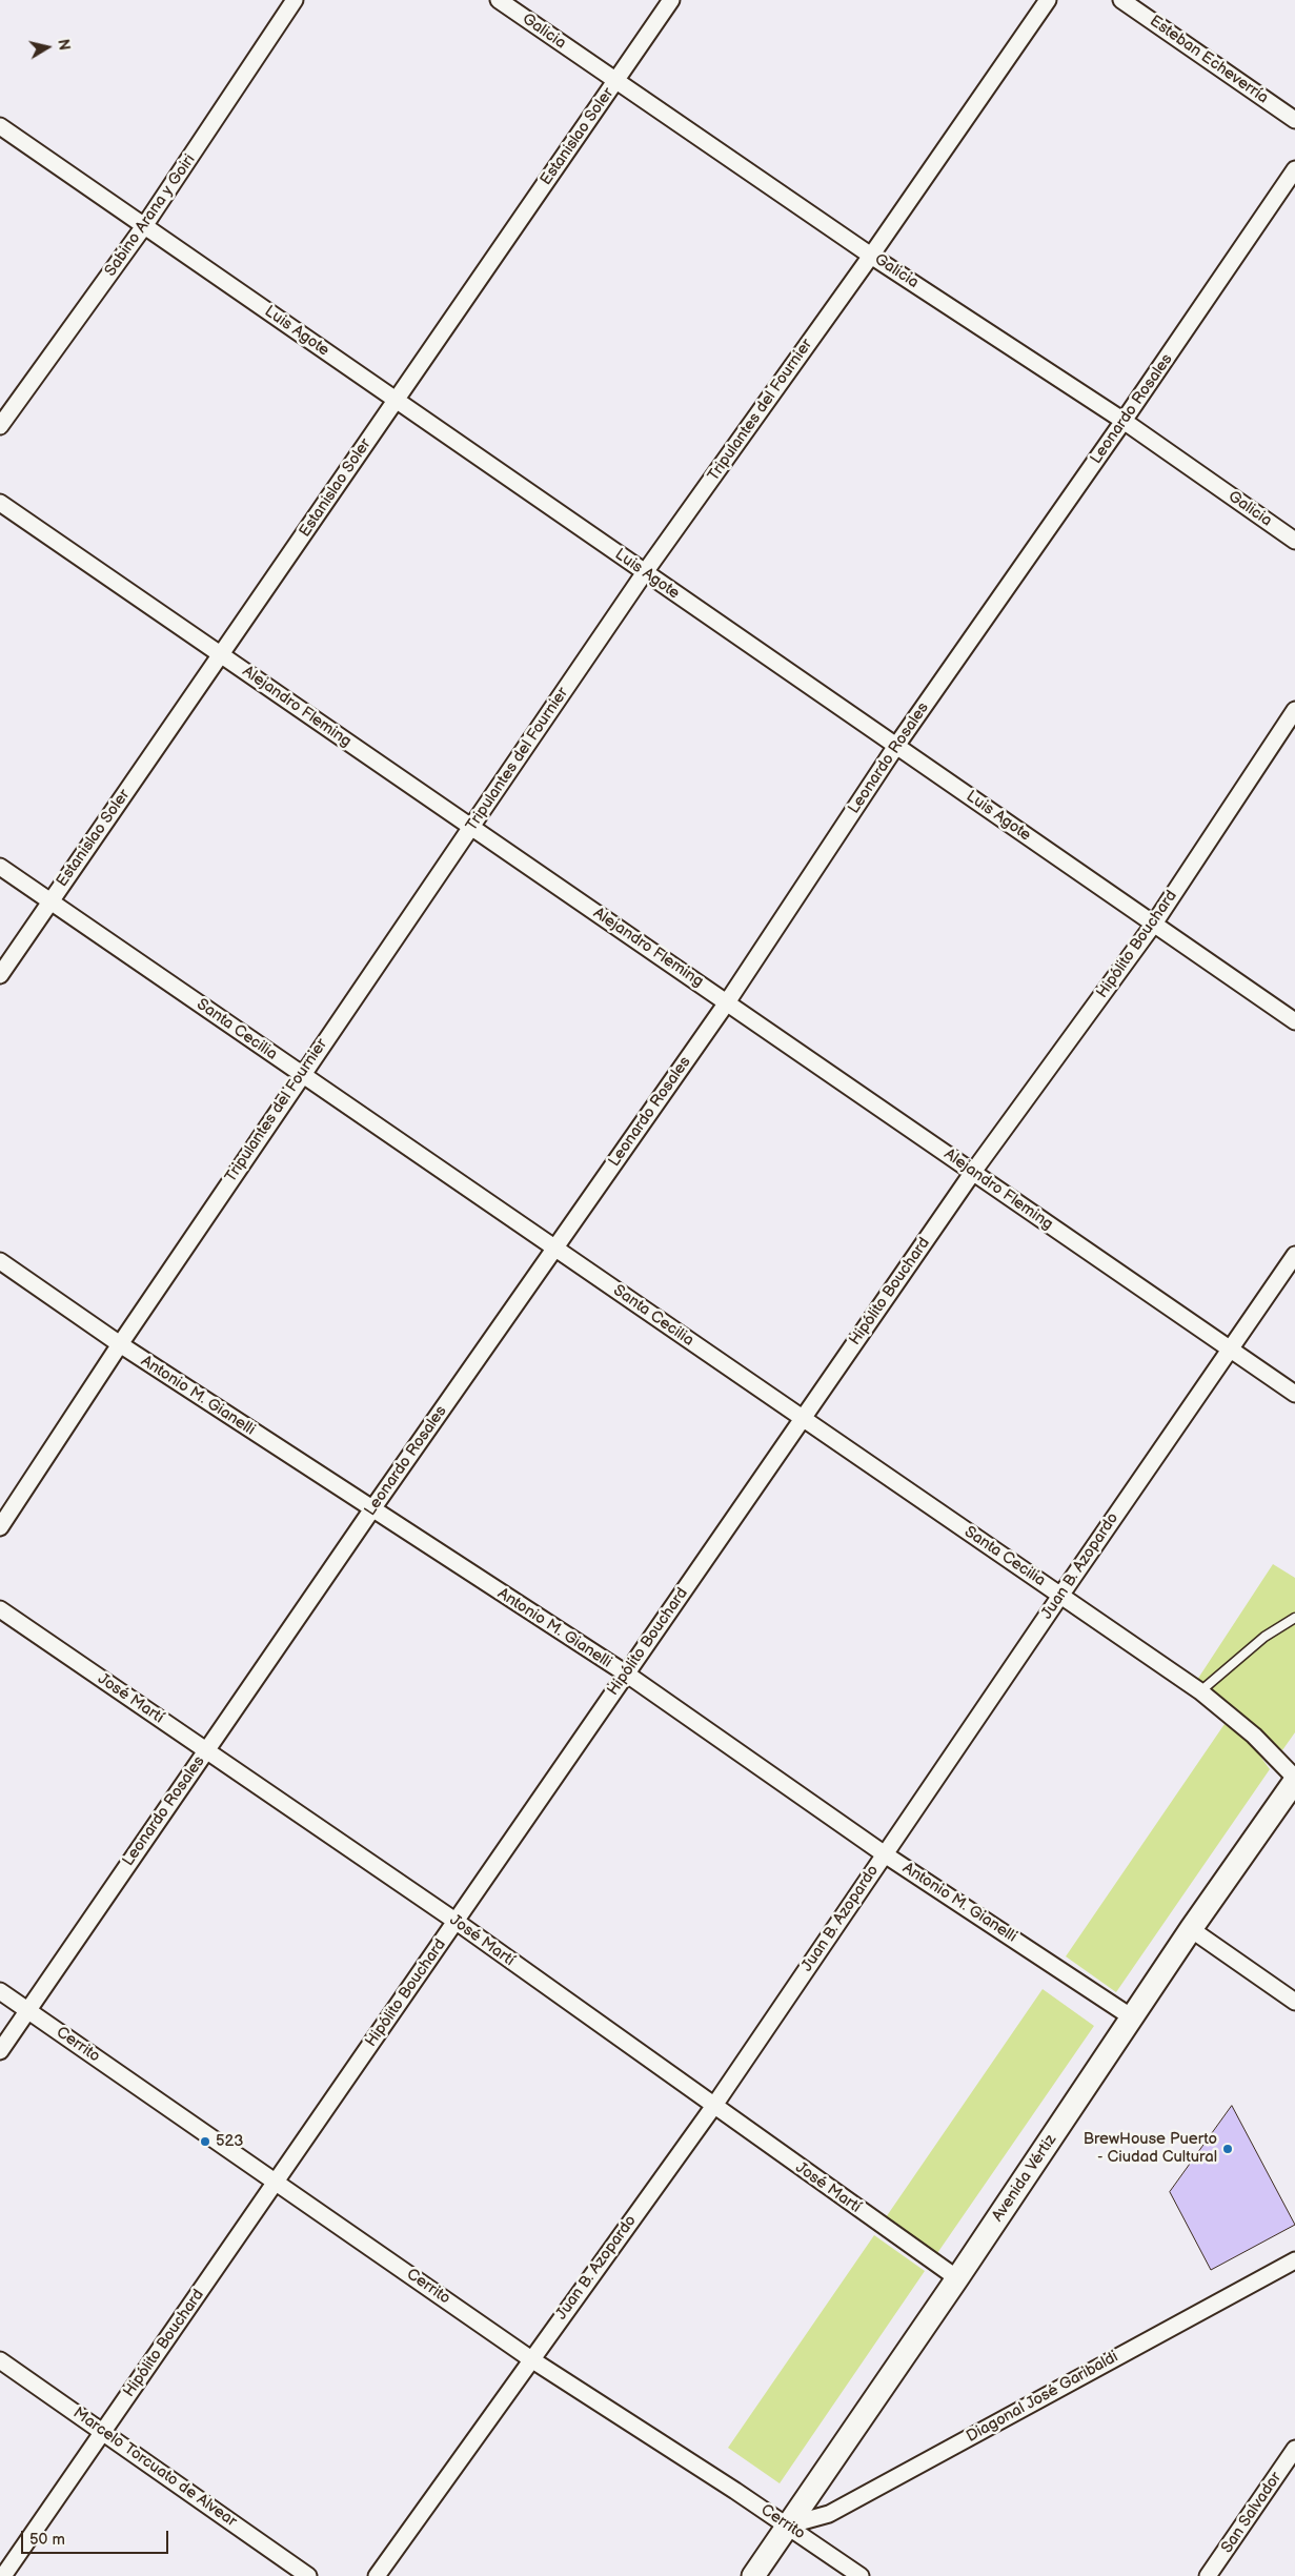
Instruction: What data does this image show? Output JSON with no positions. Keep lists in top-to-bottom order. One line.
{"streets":{"street":["Galicia","Esteban Echeverría","Estanislao Soler","Sabino Arana y Goiri","Luis Agote","Leonardo Rosales","Tripulantes del Fournier","Alejandro Fleming","Hipólito Bouchard","Santa Cecilia","Antonio M. Gianelli","Juan B. Azopardo","José Martí","Cerrito","Avenida Vértiz","Diagonal José Garibaldi","Marcelo Torcuato de Alvear","San Salvador"]},"crossings":[["Galicia","Estanislao Soler"],["Galicia","Leonardo Rosales"],["Galicia","Tripulantes del Fournier"],["Estanislao Soler","Luis Agote"],["Estanislao Soler","Alejandro Fleming"],["Estanislao Soler","Santa Cecilia"],["Sabino Arana y Goiri","Luis Agote"],["Luis Agote","Leonardo Rosales"],["Luis Agote","Tripulantes del Fournier"],["Luis Agote","Hipólito Bouchard"],["Leonardo Rosales","Alejandro Fleming"],["Leonardo Rosales","Santa Cecilia"],["Leonardo Rosales","Antonio M. Gianelli"],["Leonardo Rosales","José Martí"],["Leonardo Rosales","Cerrito"],["Tripulantes del Fournier","Alejandro Fleming"],["Tripulantes del Fournier","Santa Cecilia"],["Tripulantes del Fournier","Antonio M. Gianelli"],["Alejandro Fleming","Hipólito Bouchard"],["Alejandro Fleming","Juan B. Azopardo"],["Hipólito Bouchard","Santa Cecilia"],["Hipólito Bouchard","Antonio M. Gianelli"],["Hipólito Bouchard","José Martí"],["Hipólito Bouchard","Cerrito"],["Hipólito Bouchard","Marcelo Torcuato de Alvear"],["Santa Cecilia","Juan B. Azopardo"],["Santa Cecilia","Avenida Vértiz"],["Antonio M. Gianelli","Juan B. Azopardo"],["Antonio M. Gianelli","Avenida Vértiz"],["Juan B. Azopardo","José Martí"],["Juan B. Azopardo","Cerrito"],["José Martí","Avenida Vértiz"],["Cerrito","Avenida Vértiz"],["Cerrito","Diagonal José Garibaldi"],["Avenida Vértiz","Diagonal José Garibaldi"]],"places":["523","BrewHouse Puerto - Ciudad Cultural"],"scale_bar":"50 m","north":"right"}
